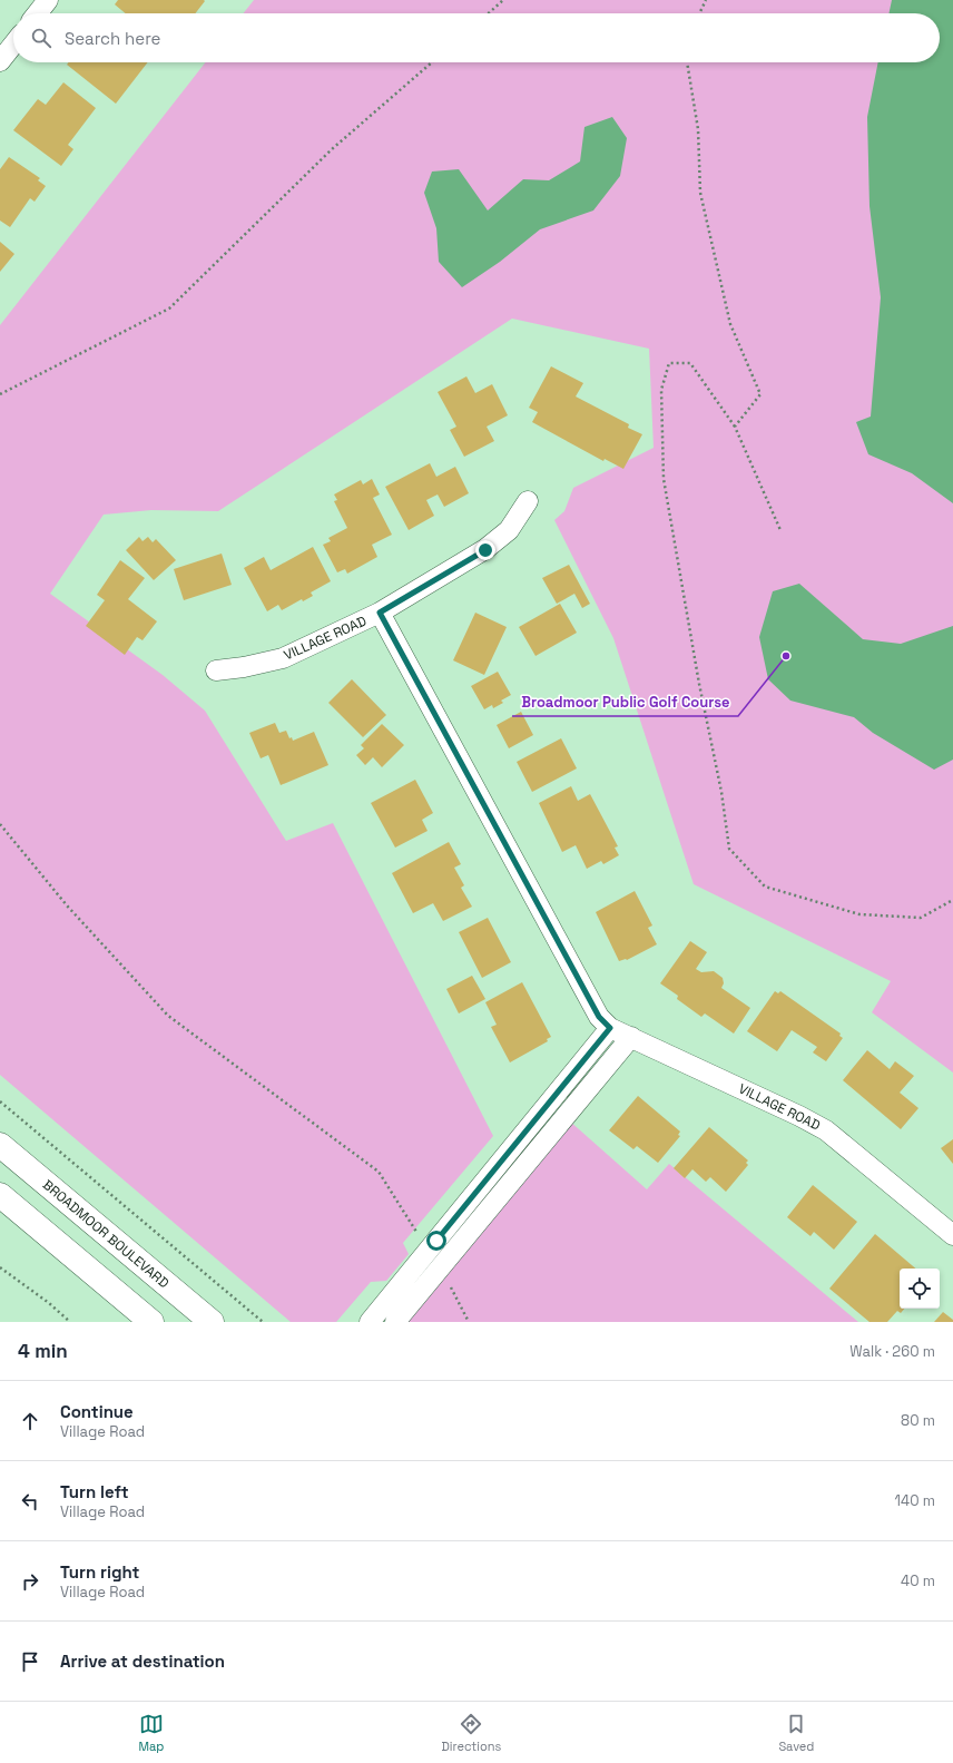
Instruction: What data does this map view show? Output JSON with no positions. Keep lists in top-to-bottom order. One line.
{"streets":{"main road":["BROADMOOR BOULEVARD"],"street":["VILLAGE ROAD"]},"places":["Broadmoor Public Golf Course"],"page":{"search":"Search here","heading":["4 min","Walk · 260 m"],"list":[["Continue","Village Road","80 m"],["Turn left","Village Road","140 m"],["Turn right","Village Road","40 m"],"Arrive at destination"],"nav":["Map","Directions","Saved"]}}
